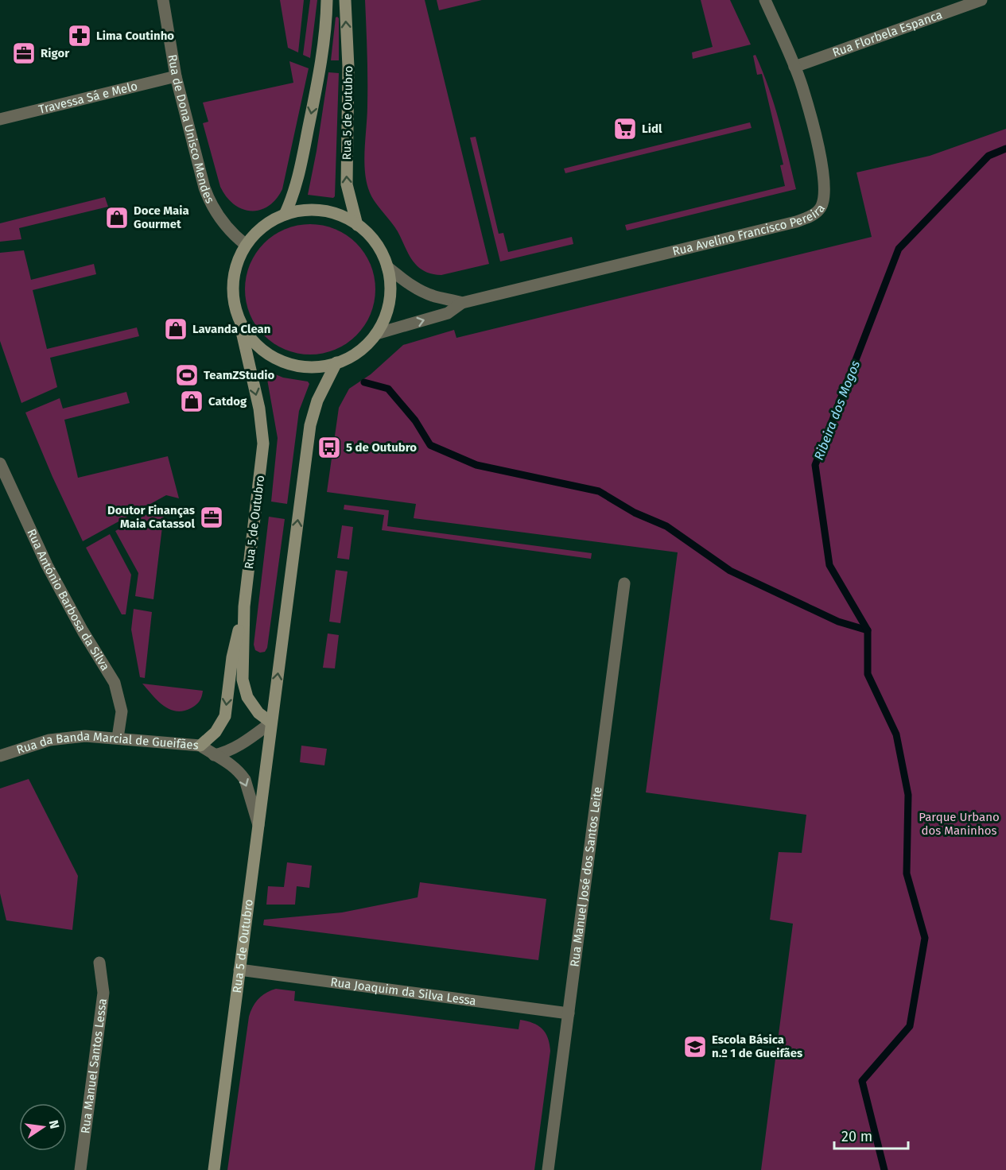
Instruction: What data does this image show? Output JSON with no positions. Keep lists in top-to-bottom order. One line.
{"streets":{"main road":["Rua 5 de Outubro"],"street":["Rua Florbela Espanca","Travessa Sá e Melo","Rua de Dona Unisco Mendes","Rua Avelino Francisco Pereira","Rua António Barbosa da Silva","Rua da Banda Marcial de Gueifães","Rua Manuel José dos Santos Leite","Rua Joaquim da Silva Lessa","Rua Manuel Santos Lessa"]},"crossings":[["Rua Florbela Espanca","Rua Avelino Francisco Pereira"],["Travessa Sá e Melo","Rua de Dona Unisco Mendes"],["Rua 5 de Outubro","Rua de Dona Unisco Mendes"],["Rua 5 de Outubro","Rua Avelino Francisco Pereira"],["Rua 5 de Outubro","Rua da Banda Marcial de Gueifães"],["Rua 5 de Outubro","Rua Joaquim da Silva Lessa"],["Rua de Dona Unisco Mendes","Rua Avelino Francisco Pereira"],["Rua António Barbosa da Silva","Rua da Banda Marcial de Gueifães"],["Rua Manuel José dos Santos Leite","Rua Joaquim da Silva Lessa"]],"water":["Ribeira dos Mogos"],"parks":["Parque Urbano dos Maninhos"],"places":{"pharmacy":["Lima Coutinho"],"office":["Rigor","Doutor Finanças Maia Catassol"],"supermarket":["Lidl"],"shop":["Doce Maia Gourmet","Lavanda Clean","Catdog"],"sports":["TeamZStudio"],"bus stop":["5 de Outubro"],"school or university":["Escola Básica n.º 1 de Gueifães"]},"scale_bar":"20 m","north":"right"}
